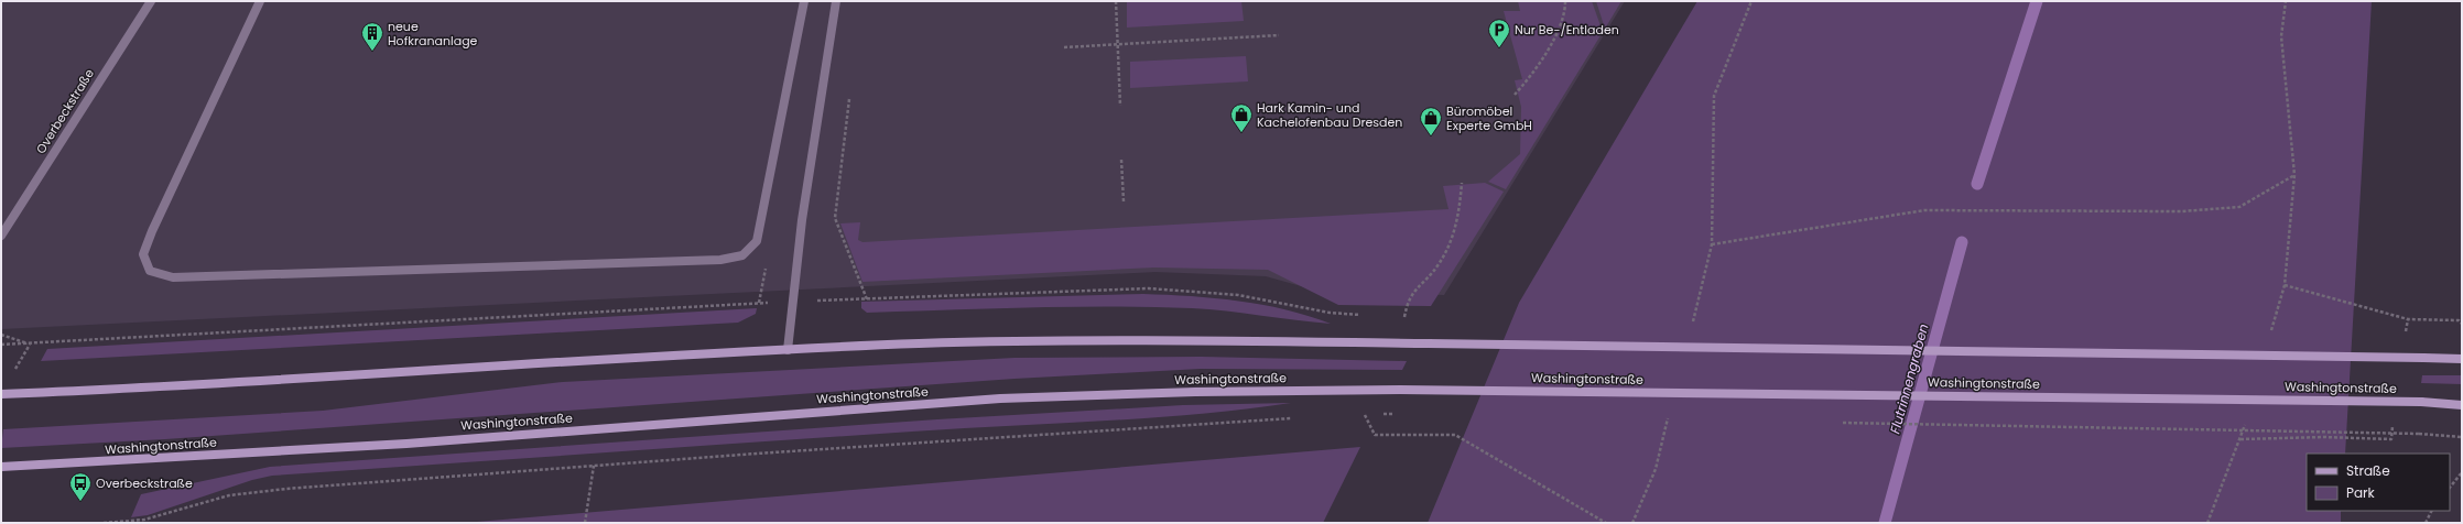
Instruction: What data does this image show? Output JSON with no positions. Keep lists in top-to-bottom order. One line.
{"streets":{"main road":["Washingtonstraße"],"street":["Overbeckstraße"]},"water":["Flutrinnengraben"],"places":{"parking":["Nur Be-/Entladen"],"building":["neue Hofkrananlage"],"shop":["Hark Kamin- und Kachelofenbau Dresden","Büromöbel Experte GmbH"],"bus stop":["Overbeckstraße"]},"legend":["Straße","Park"]}
